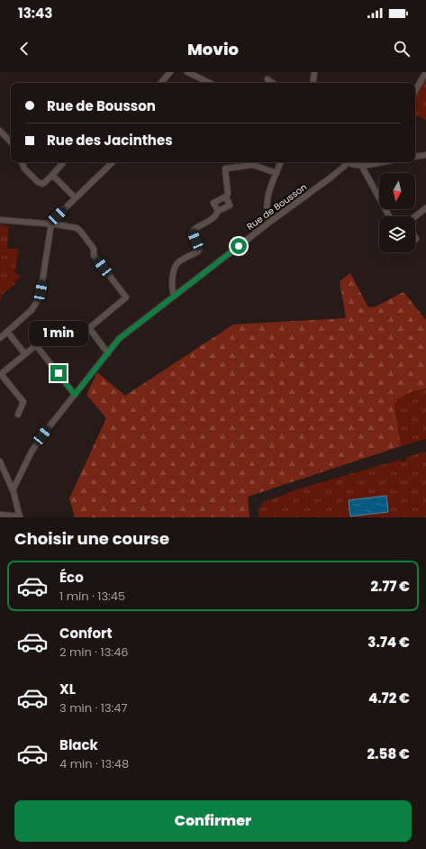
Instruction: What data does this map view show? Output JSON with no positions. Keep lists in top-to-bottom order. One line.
{"streets":{"street":["Rue de Bousson"]},"north":"bottom","page":{"status":"13:43","header":"Movio","banner":["Rue de Bousson","Rue des Jacinthes"],"bubble":"1 min","heading":"Choisir une course","list":[{"name":"Éco","note":"1 min · 13:45","value":"2.77 €"},{"name":"Confort","note":"2 min · 13:46","value":"3.74 €"},{"name":"XL","note":"3 min · 13:47","value":"4.72 €"},{"name":"Black","note":"4 min · 13:48","value":"2.58 €"}],"buttons":"Confirmer"}}
